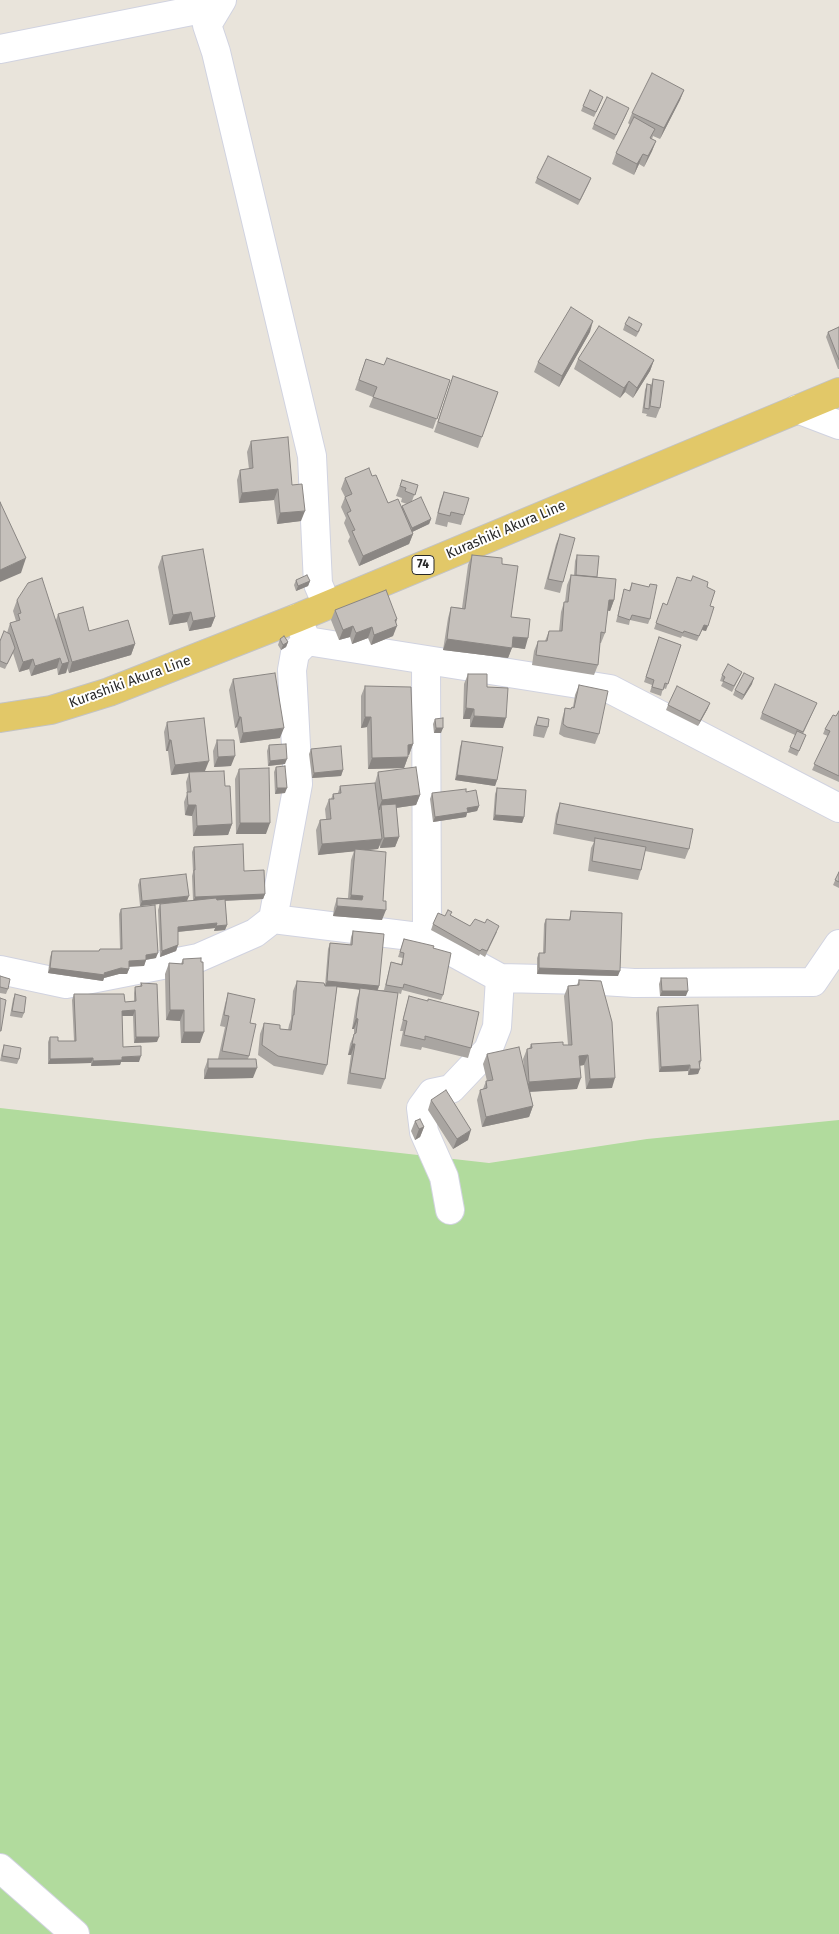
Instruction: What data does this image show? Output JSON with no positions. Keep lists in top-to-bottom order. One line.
{"streets":{"main road":["Kurashiki Akura Line","74"]}}
